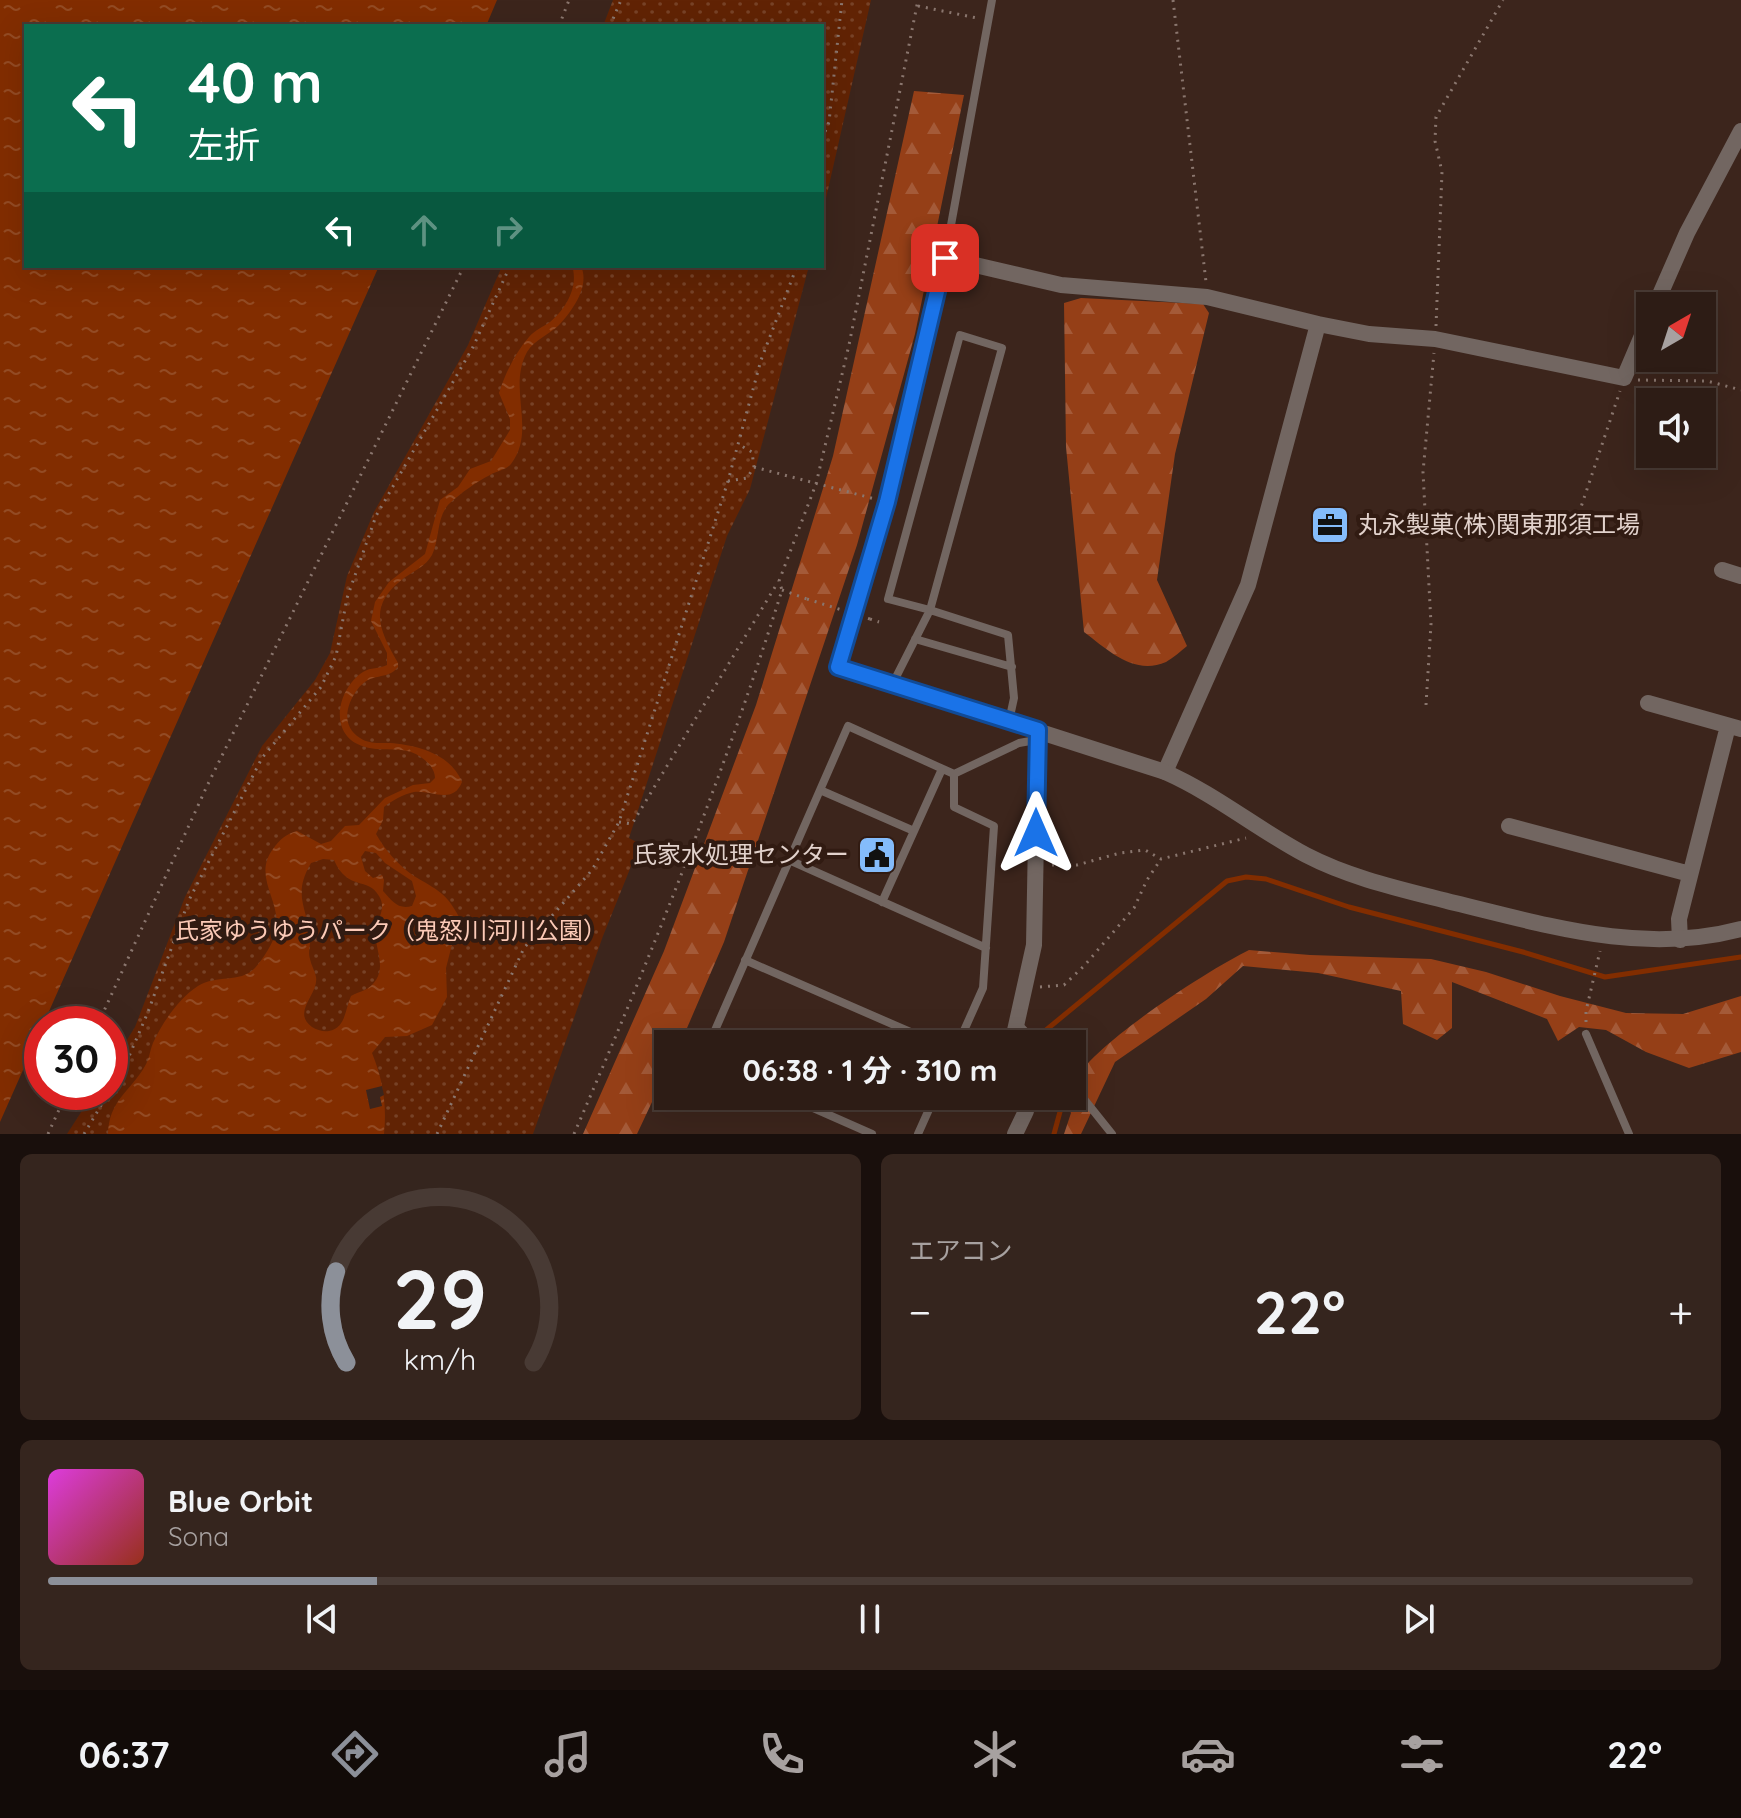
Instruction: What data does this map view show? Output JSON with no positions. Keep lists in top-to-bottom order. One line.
{"parks":["氏家ゆうゆうパーク（鬼怒川河川公園）"],"places":{"office":["丸永製菓(株)関東那須工場"],"public building":["氏家水処理センター"]},"north":"top right","page":{"turn":["40 m","左折"],"limit":"30","trip":"06:38 · 1 分 · 310 m","tile":"エアコン","heat":["−","22°","+"],"song":["Blue Orbit","Sona"],"tabs":["06:37","22°"],"gauge":["29","km/h"]}}
